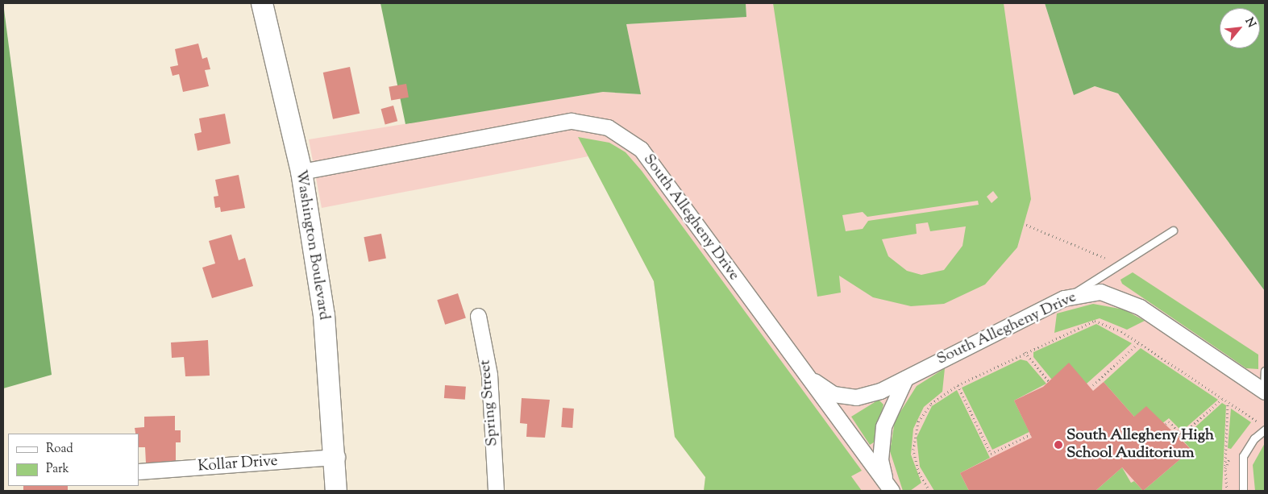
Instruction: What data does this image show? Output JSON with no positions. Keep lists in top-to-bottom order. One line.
{"streets":{"street":["South Allegheny Drive","Washington Boulevard","Spring Street","Kollar Drive"]},"crossings":[["South Allegheny Drive","Washington Boulevard"],["Washington Boulevard","Kollar Drive"]],"places":["South Allegheny High School Auditorium"],"legend":["Road","Park"],"north":"top right"}
